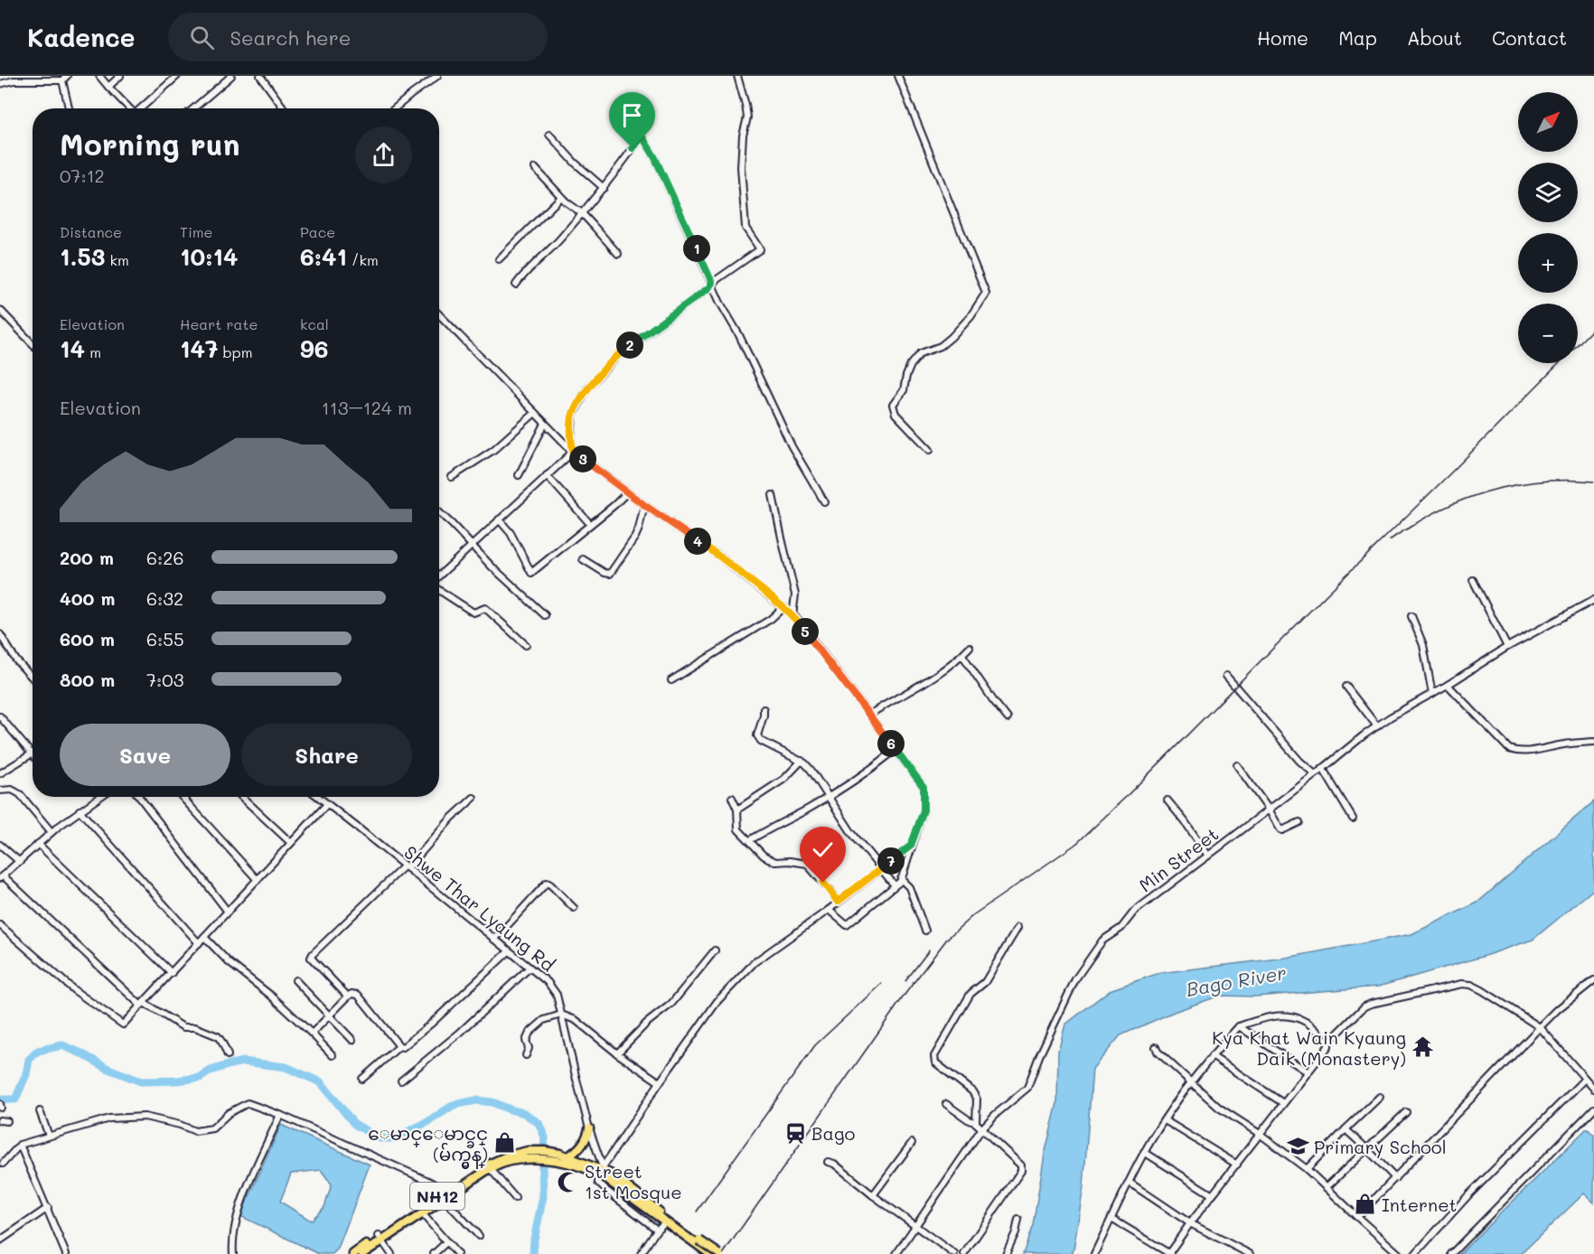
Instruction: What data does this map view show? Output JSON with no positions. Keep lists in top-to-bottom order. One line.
{"streets":{"highway":["NH12"],"street":["Min Street","Shwe Thar Lyaung Rd"]},"crossings":[["Shwe Thar Lyaung Rd","NH12"]],"water":["Bago River"],"places":{"temple":["Kya Khat Wain Kyaung Daik (Monastery)"],"station":["Bago"],"shop":["ေမာင္ေမာင္ခင္ (မ်က္မွန္)","Internet"],"school or university":["Primary School"],"mosque":["Street 1st Mosque"]},"north":"top right","page":{"header":"Kadence","search":"Search here","nav":["Home","Map","About","Contact"],"map_buttons":["+","−"],"heading":["Morning run","07:12"],"stats":[["Distance","1.53 km"],["Time","10:14"],["Pace","6:41 /km"],["Elevation","14 m"],["Heart rate","147 bpm"],["kcal","96"]],"pins":["1","2","3","4","5","6","7"],"chart":["Elevation","113–124 m"],"list":[{"name":"200 m","note":"6:26"},{"name":"400 m","note":"6:32"},{"name":"600 m","note":"6:55"},{"name":"800 m","note":"7:03"}],"buttons":["Save","Share"]}}
